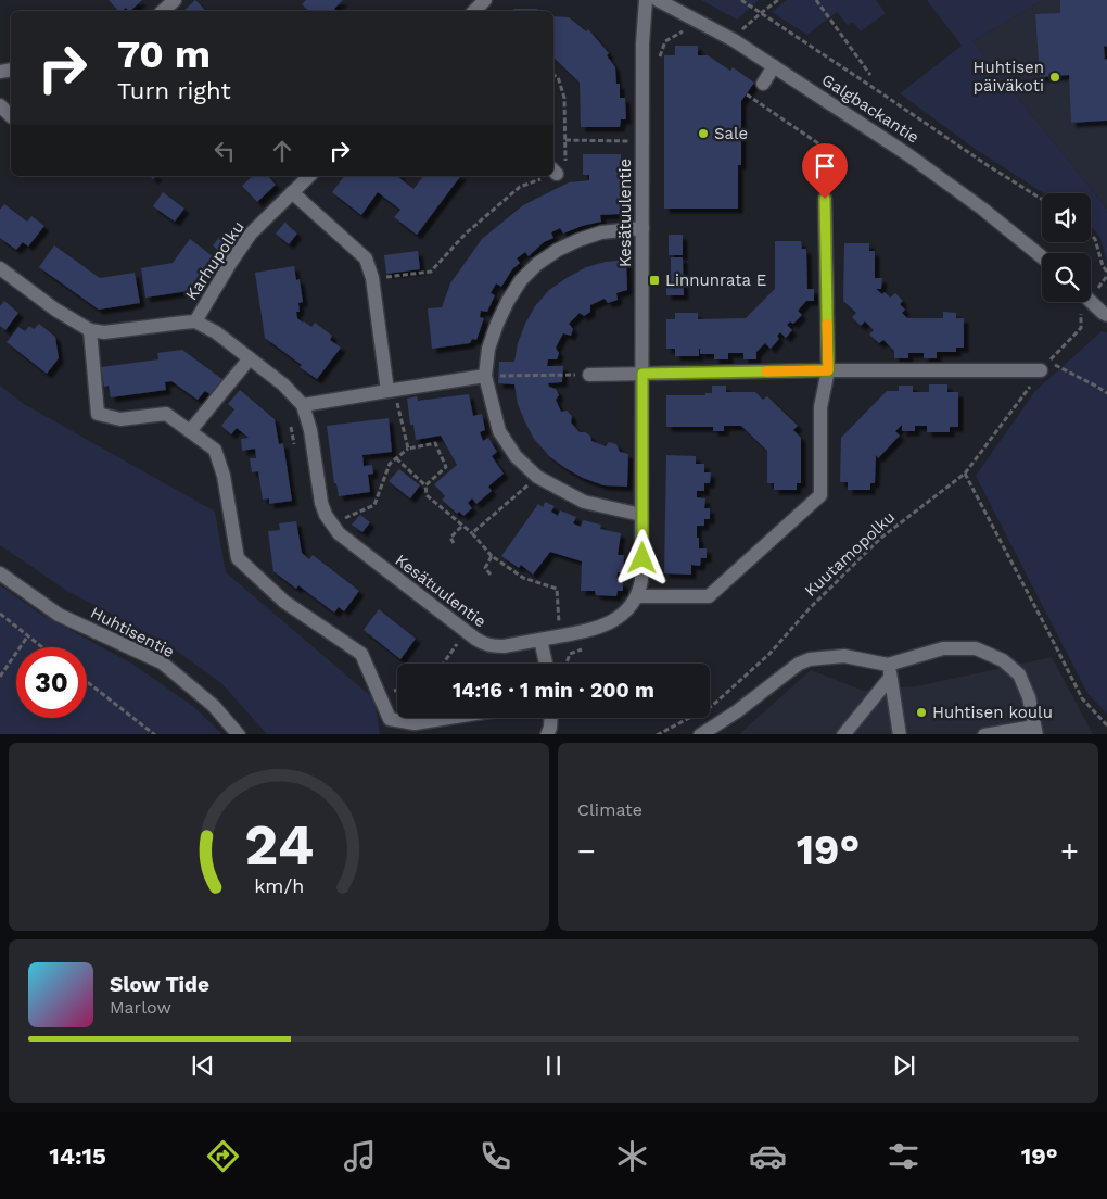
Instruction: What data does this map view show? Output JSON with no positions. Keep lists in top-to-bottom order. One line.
{"streets":{"street":["Galgbackantie","Kesätuulentie","Karhupolku","Huhtisentie"],"path":["Kuutamopolku"]},"crossings":[["Kesätuulentie","Karhupolku"]],"places":{"other":["Huhtisen päiväkoti","Sale","Huhtisen koulu"],"transit":["Linnunrata E"]},"page":{"turn":["70 m","Turn right"],"limit":"30","trip":"14:16 · 1 min · 200 m","tile":"Climate","heat":["−","19°","+"],"song":["Slow Tide","Marlow"],"tabs":["14:15","19°"],"gauge":["24","km/h"]}}
